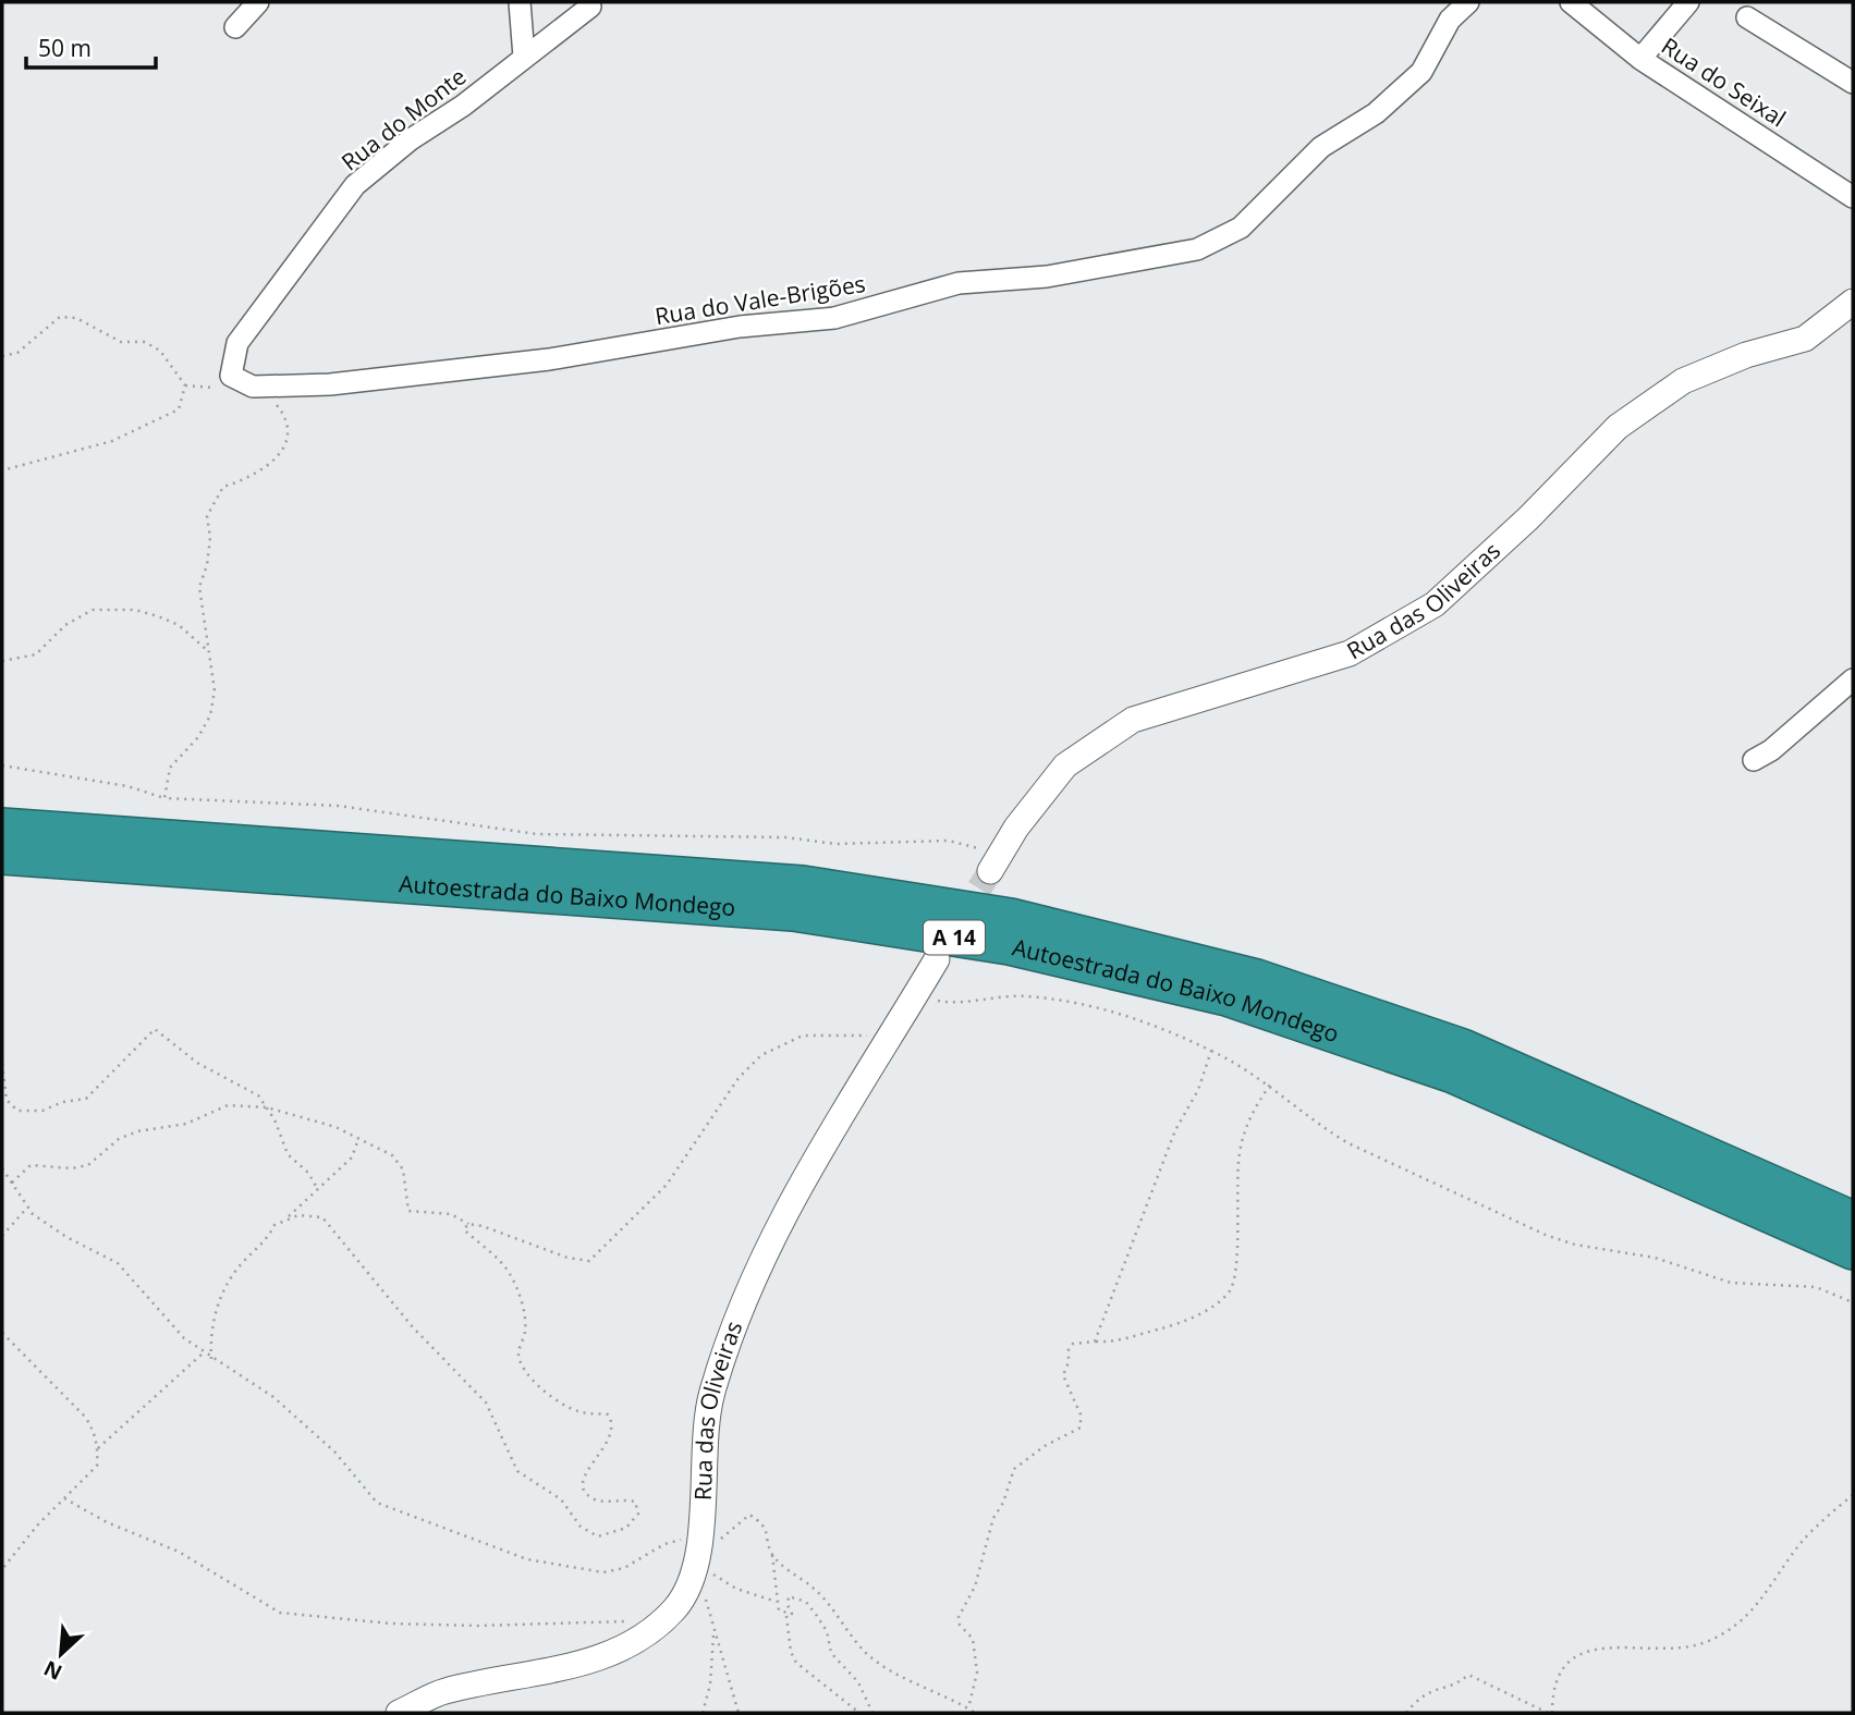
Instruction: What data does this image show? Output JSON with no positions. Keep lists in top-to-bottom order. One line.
{"streets":{"highway":["Autoestrada do Baixo Mondego","A 14"],"street":["Rua do Seixal","Rua do Monte","Rua do Vale-Brigões","Rua das Oliveiras"]},"crossings":[["Rua do Monte","Rua do Vale-Brigões"]],"scale_bar":"50 m","north":"bottom left"}
